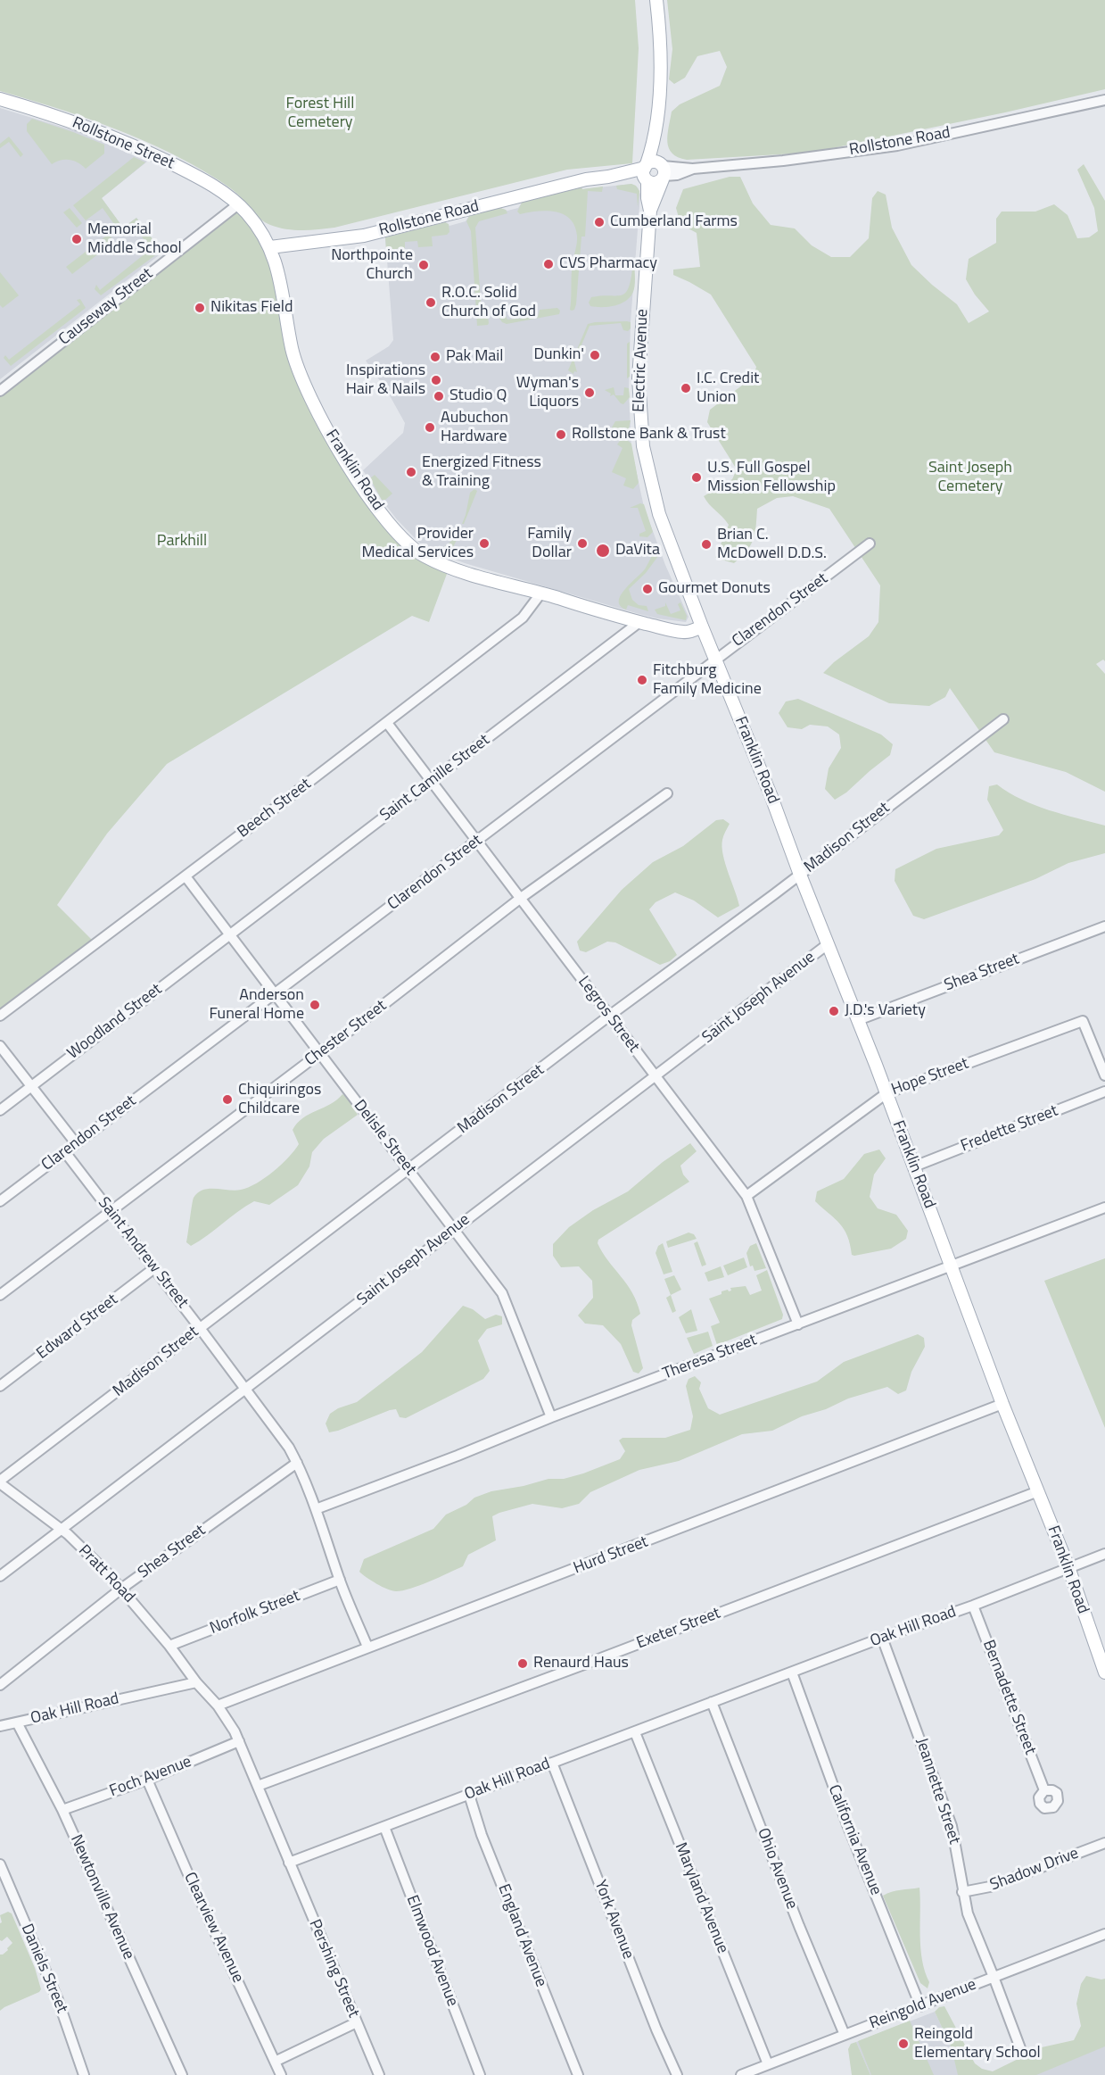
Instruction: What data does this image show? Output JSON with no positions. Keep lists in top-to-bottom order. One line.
{"streets":{"main road":["Rollstone Road","Rollstone Street","Electric Avenue","Franklin Road"],"street":["Causeway Street","Clarendon Street","Saint Camille Street","Beech Street","Madison Street","Shea Street","Saint Joseph Avenue","Legros Street","Woodland Street","Chester Street","Hope Street","Fredette Street","Delisle Street","Saint Andrew Street","Edward Street","Theresa Street","Hurd Street","Pratt Road","Norfolk Street","Oak Hill Road","Exeter Street","Bernadette Street","Foch Avenue","Jeannette Street","California Avenue","Ohio Avenue","Shadow Drive","Newtonville Avenue","Maryland Avenue","York Avenue","Clearview Avenue","England Avenue","Elmwood Avenue","Daniels Street","Pershing Street","Reingold Avenue"]},"crossings":[["Rollstone Road","Electric Avenue"],["Rollstone Road","Franklin Road"],["Rollstone Street","Causeway Street"],["Electric Avenue","Franklin Road"],["Electric Avenue","Clarendon Street"],["Franklin Road","Clarendon Street"],["Franklin Road","Saint Camille Street"],["Franklin Road","Beech Street"],["Franklin Road","Madison Street"],["Franklin Road","Shea Street"],["Franklin Road","Saint Joseph Avenue"],["Franklin Road","Hope Street"],["Franklin Road","Fredette Street"],["Franklin Road","Theresa Street"],["Franklin Road","Hurd Street"],["Franklin Road","Oak Hill Road"],["Franklin Road","Exeter Street"],["Clarendon Street","Legros Street"],["Clarendon Street","Delisle Street"],["Clarendon Street","Saint Andrew Street"],["Saint Camille Street","Legros Street"],["Saint Camille Street","Woodland Street"],["Saint Camille Street","Delisle Street"],["Beech Street","Legros Street"],["Beech Street","Delisle Street"],["Madison Street","Legros Street"],["Madison Street","Delisle Street"],["Madison Street","Saint Andrew Street"],["Madison Street","Pratt Road"],["Shea Street","Saint Andrew Street"],["Shea Street","Pratt Road"],["Saint Joseph Avenue","Legros Street"],["Saint Joseph Avenue","Delisle Street"],["Saint Joseph Avenue","Saint Andrew Street"],["Saint Joseph Avenue","Pratt Road"],["Legros Street","Chester Street"],["Legros Street","Hope Street"],["Legros Street","Theresa Street"],["Woodland Street","Delisle Street"],["Chester Street","Delisle Street"],["Chester Street","Saint Andrew Street"],["Delisle Street","Theresa Street"],["Saint Andrew Street","Edward Street"],["Saint Andrew Street","Theresa Street"],["Saint Andrew Street","Hurd Street"],["Saint Andrew Street","Norfolk Street"],["Pratt Road","Norfolk Street"],["Pratt Road","Oak Hill Road"],["Oak Hill Road","Bernadette Street"],["Oak Hill Road","Jeannette Street"],["Oak Hill Road","California Avenue"],["Oak Hill Road","Ohio Avenue"],["Oak Hill Road","Newtonville Avenue"],["Oak Hill Road","Maryland Avenue"],["Oak Hill Road","York Avenue"],["Oak Hill Road","England Avenue"],["Oak Hill Road","Elmwood Avenue"],["Oak Hill Road","Pershing Street"],["Foch Avenue","Newtonville Avenue"],["Foch Avenue","Clearview Avenue"],["Jeannette Street","Shadow Drive"],["Jeannette Street","Reingold Avenue"],["California Avenue","Reingold Avenue"],["Ohio Avenue","Reingold Avenue"],["Maryland Avenue","Reingold Avenue"]],"parks":["Forest Hill Cemetery","Saint Joseph Cemetery","Parkhill"],"places":["Cumberland Farms","Memorial Middle School","CVS Pharmacy","Northpointe Church","R.O.C. Solid Church of God","Nikitas Field","Dunkin'","Pak Mail","Inspirations Hair & Nails","I.C. Credit Union","Wyman's Liquors","Studio Q","Aubuchon Hardware","Rollstone Bank & Trust","Energized Fitness & Training","U.S. Full Gospel Mission Fellowship","Provider Medical Services","Family Dollar","Brian C. McDowell D.D.S.","DaVita","Gourmet Donuts","Fitchburg Family Medicine","Anderson Funeral Home","J.D.'s Variety","Chiquiringos Childcare","Renaurd Haus","Reingold Elementary School"]}
